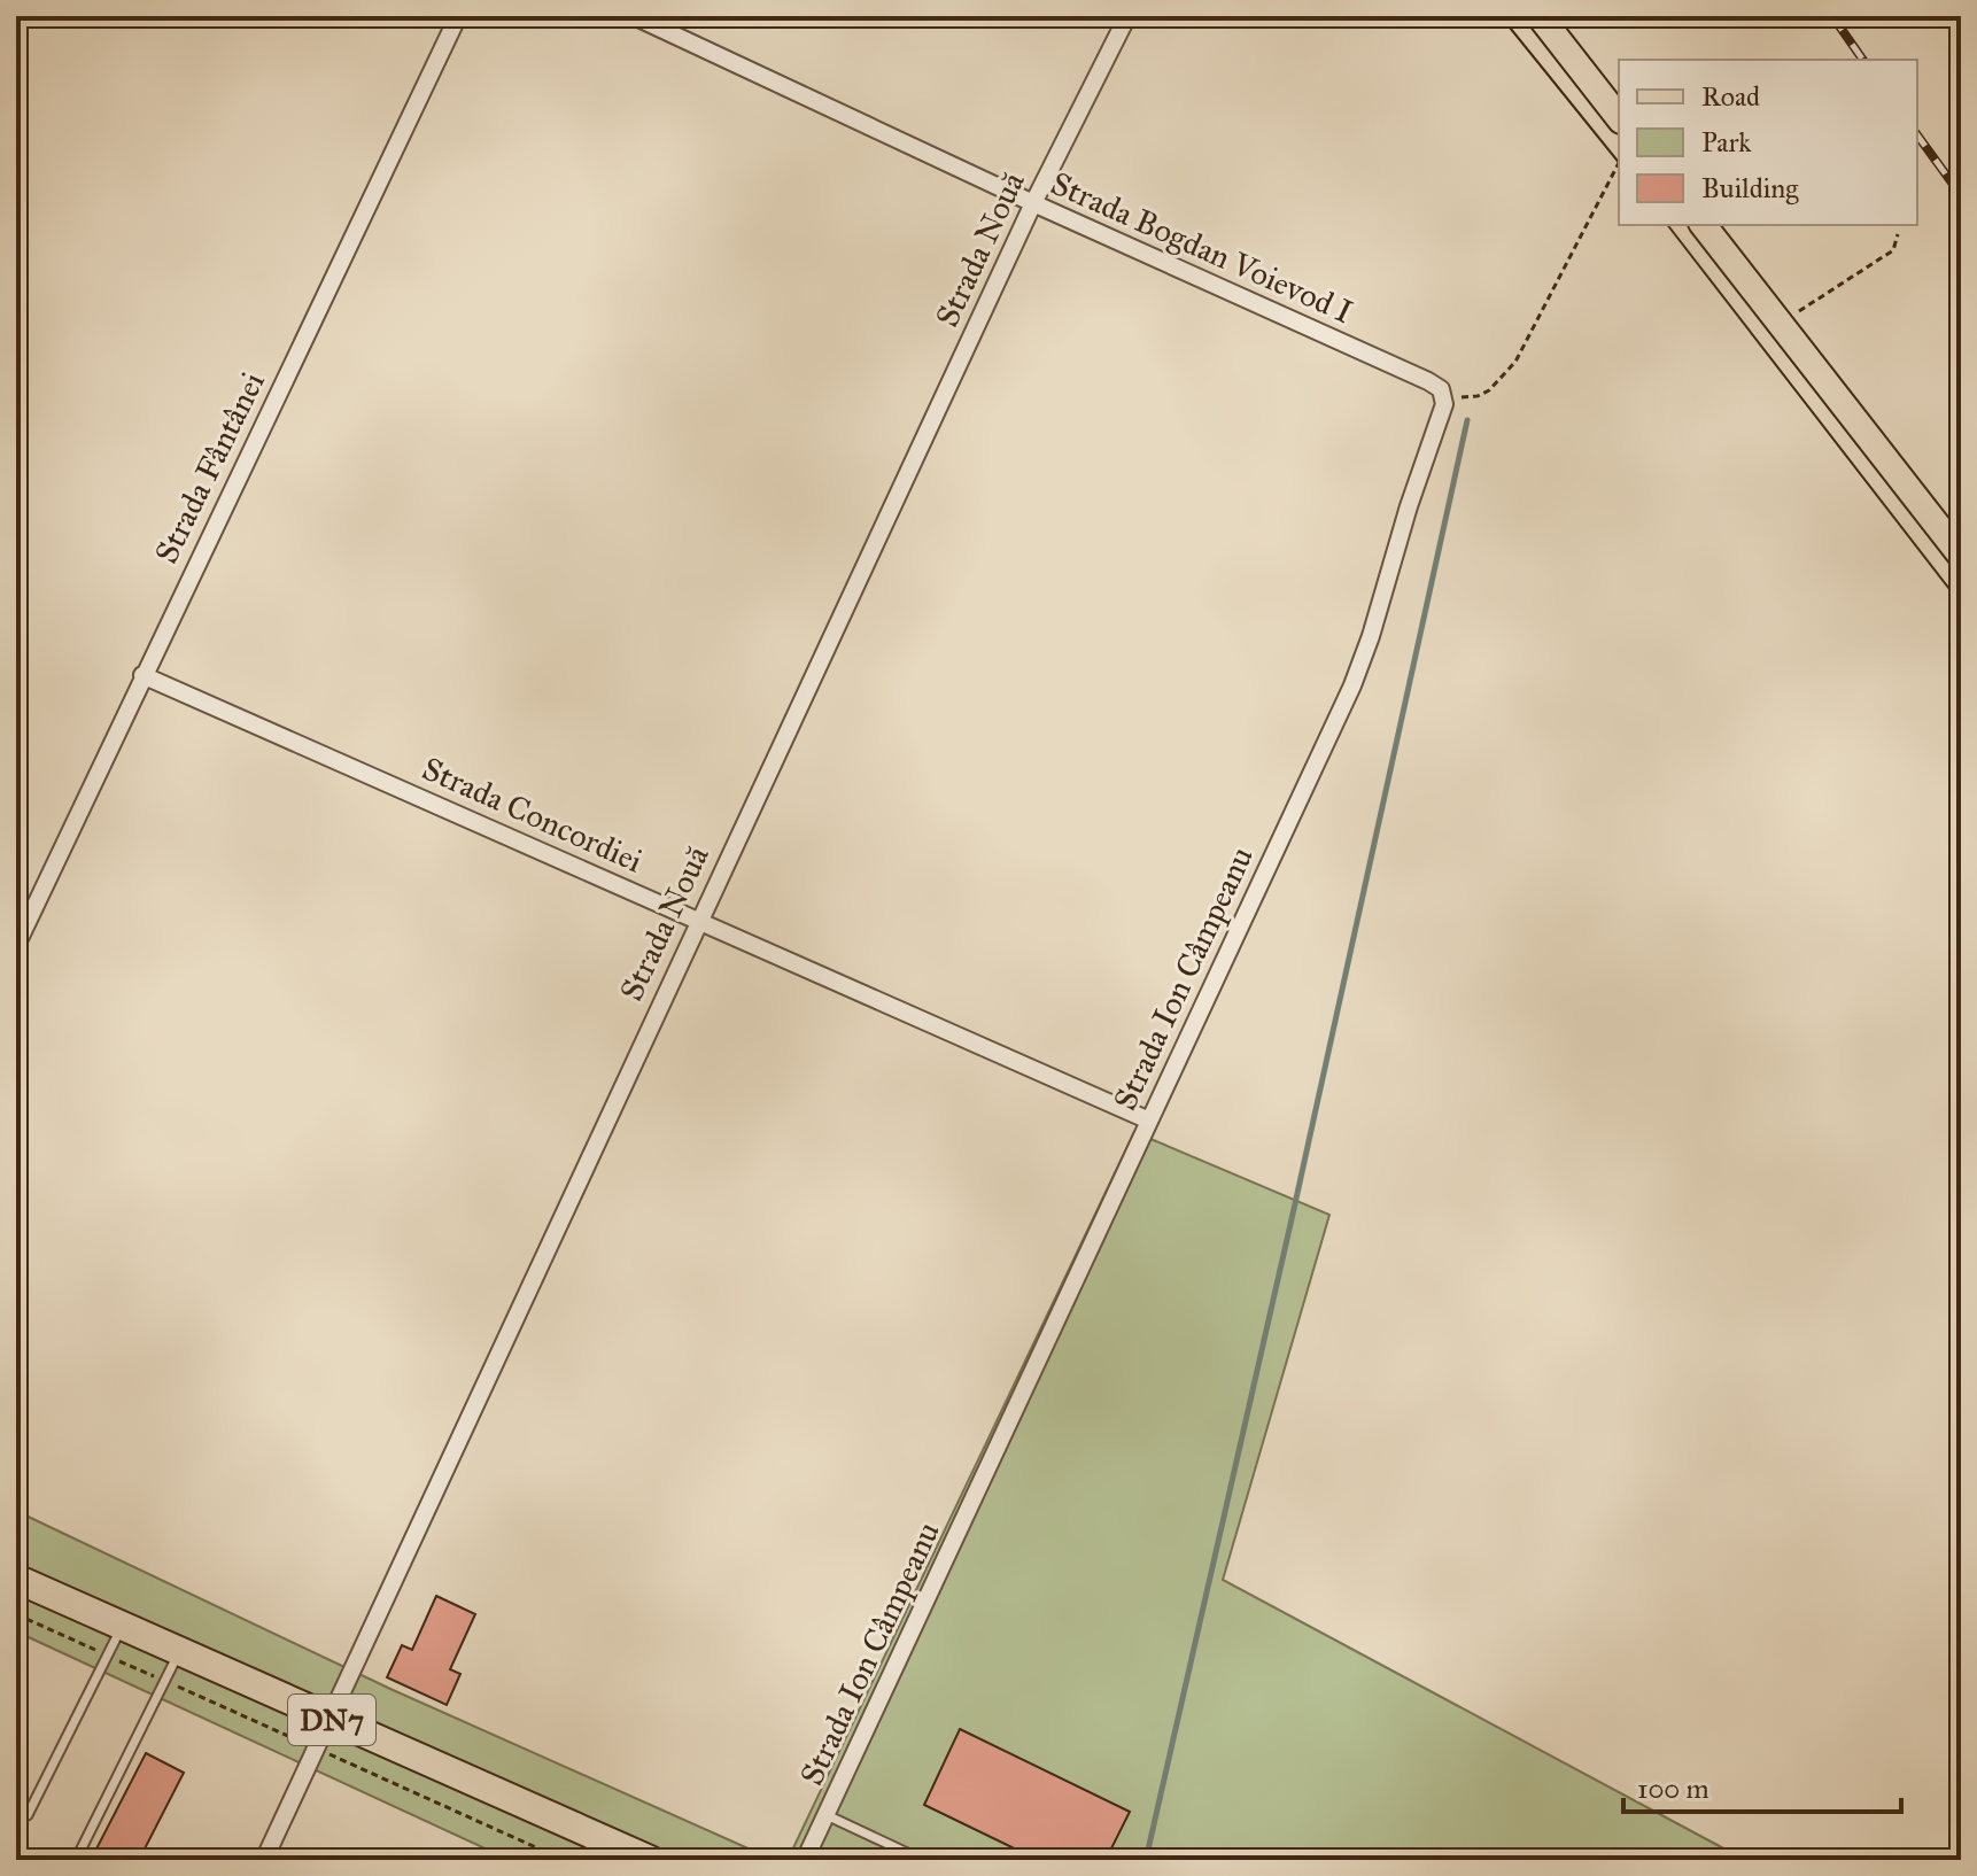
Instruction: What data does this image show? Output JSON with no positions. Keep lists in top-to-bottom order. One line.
{"streets":{"highway":["DN7"],"street":["Strada Bogdan Voievod I","Strada Nouă","Strada Fântânei","Strada Concordiei","Strada Ion Câmpeanu"]},"crossings":[["Strada Bogdan Voievod I","Strada Nouă"],["Strada Bogdan Voievod I","Strada Ion Câmpeanu"],["Strada Nouă","Strada Concordiei"],["Strada Nouă","DN7"],["Strada Fântânei","Strada Concordiei"],["Strada Concordiei","Strada Ion Câmpeanu"]],"legend":["Road","Park","Building"],"scale_bar":"100 m"}
